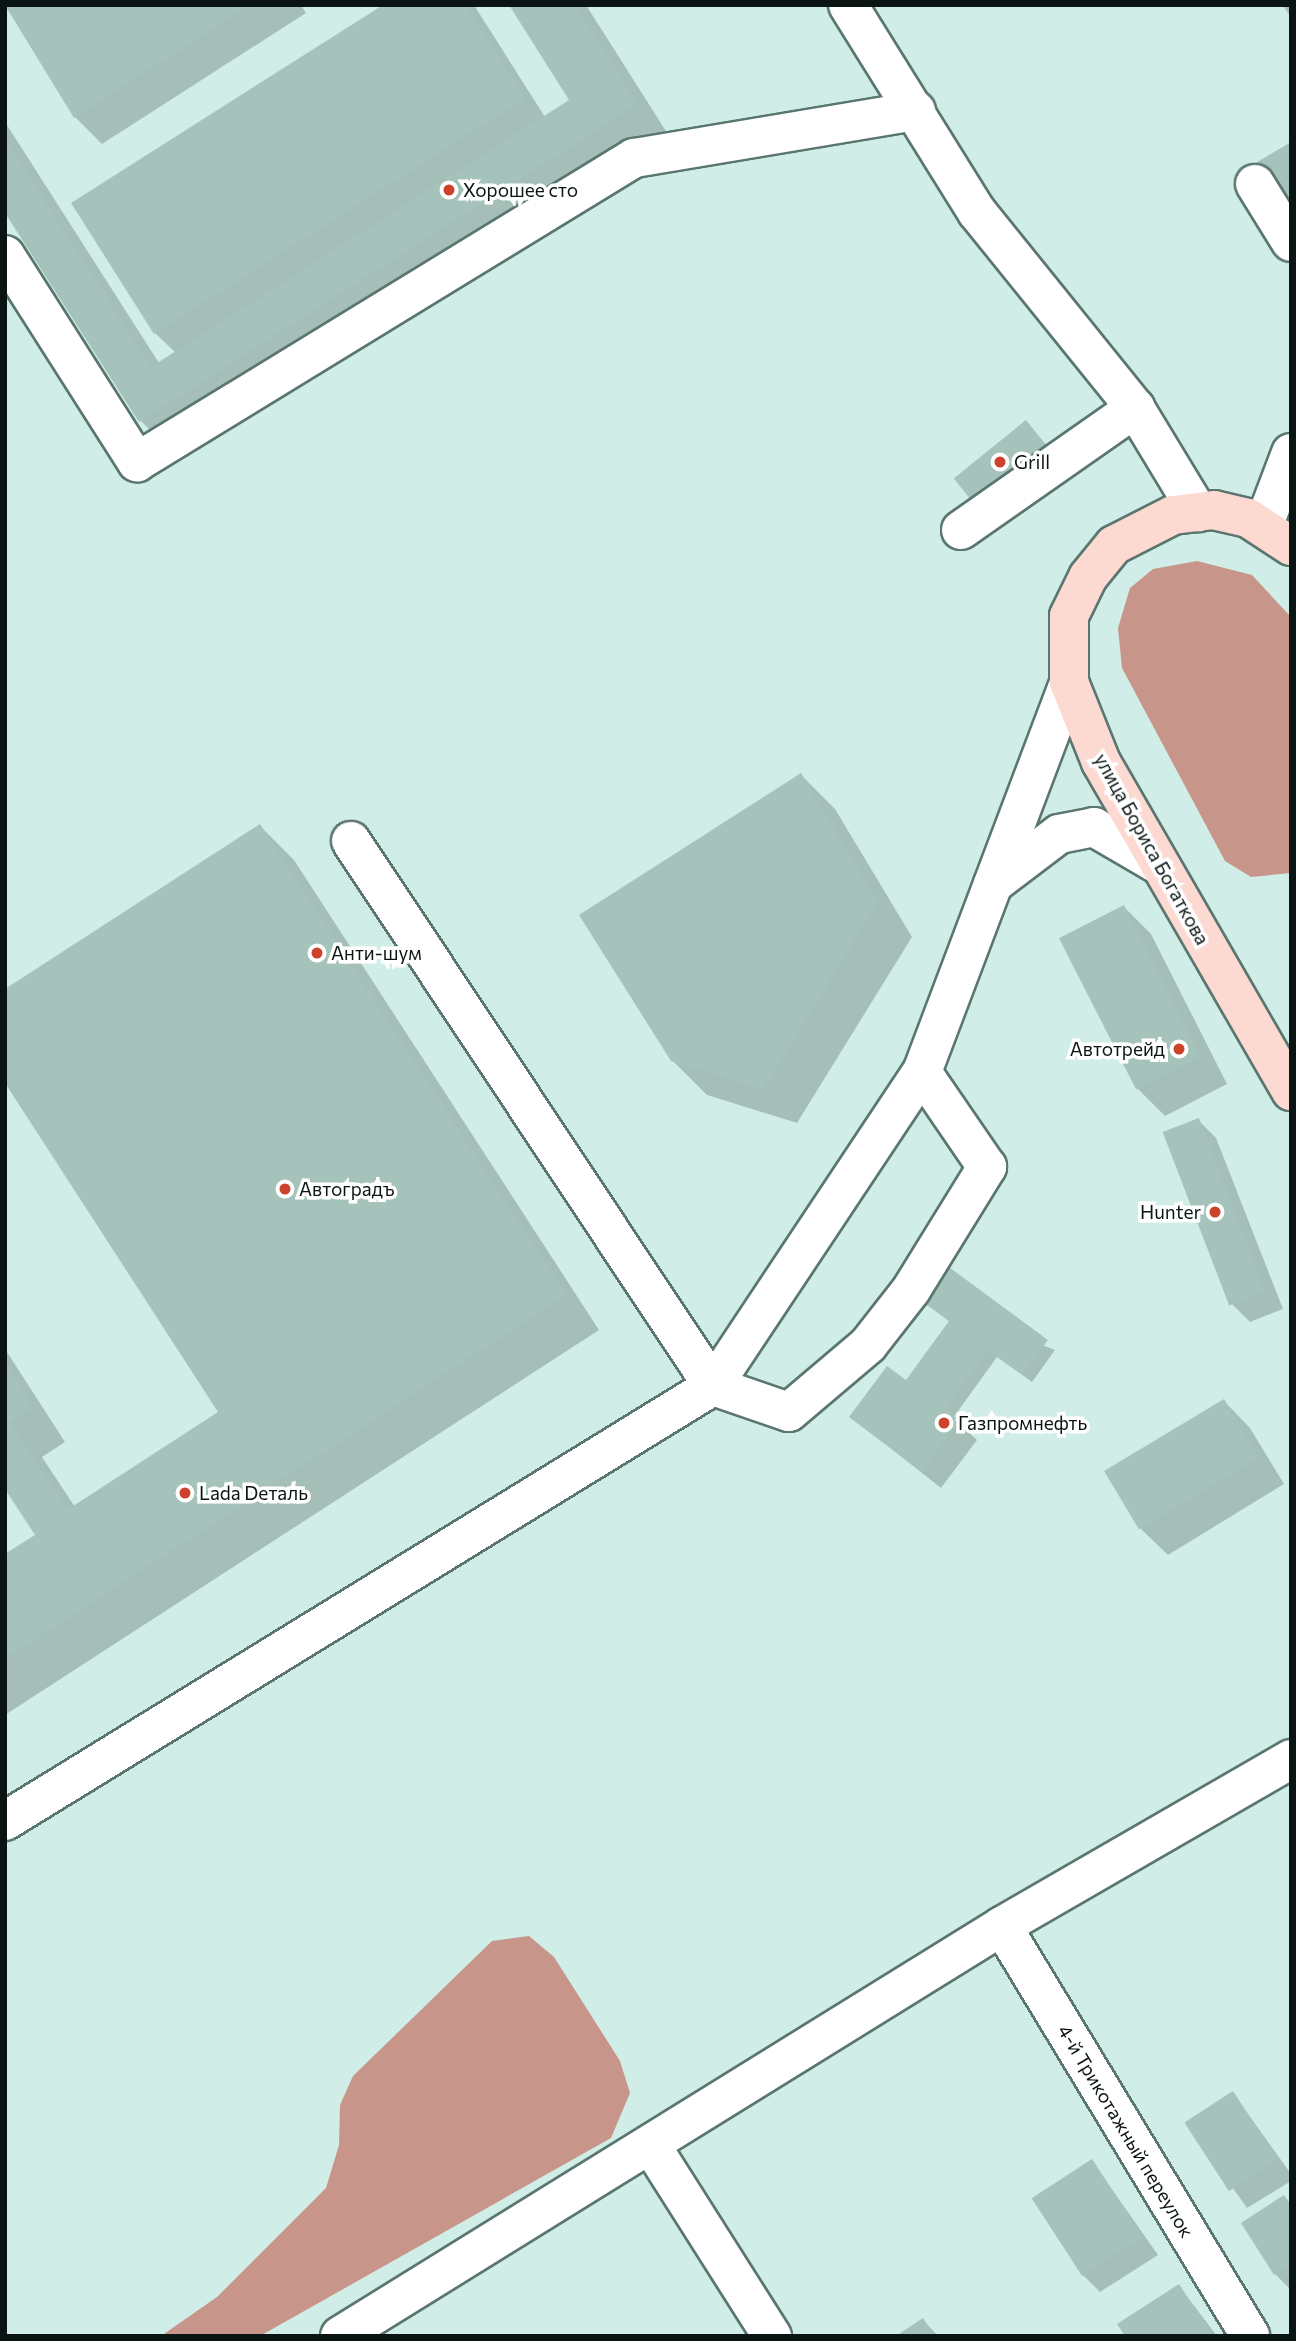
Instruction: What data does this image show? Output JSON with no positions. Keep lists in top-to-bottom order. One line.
{"streets":{"main road":["улица Бориса Богаткова"],"street":["4-й Трикотажный переулок"]},"places":["Хорошее сто","Grill","Анти-шум","Автотрейд","Автоградъ","Hunter","Газпромнефть","Lada Dеталь"]}
